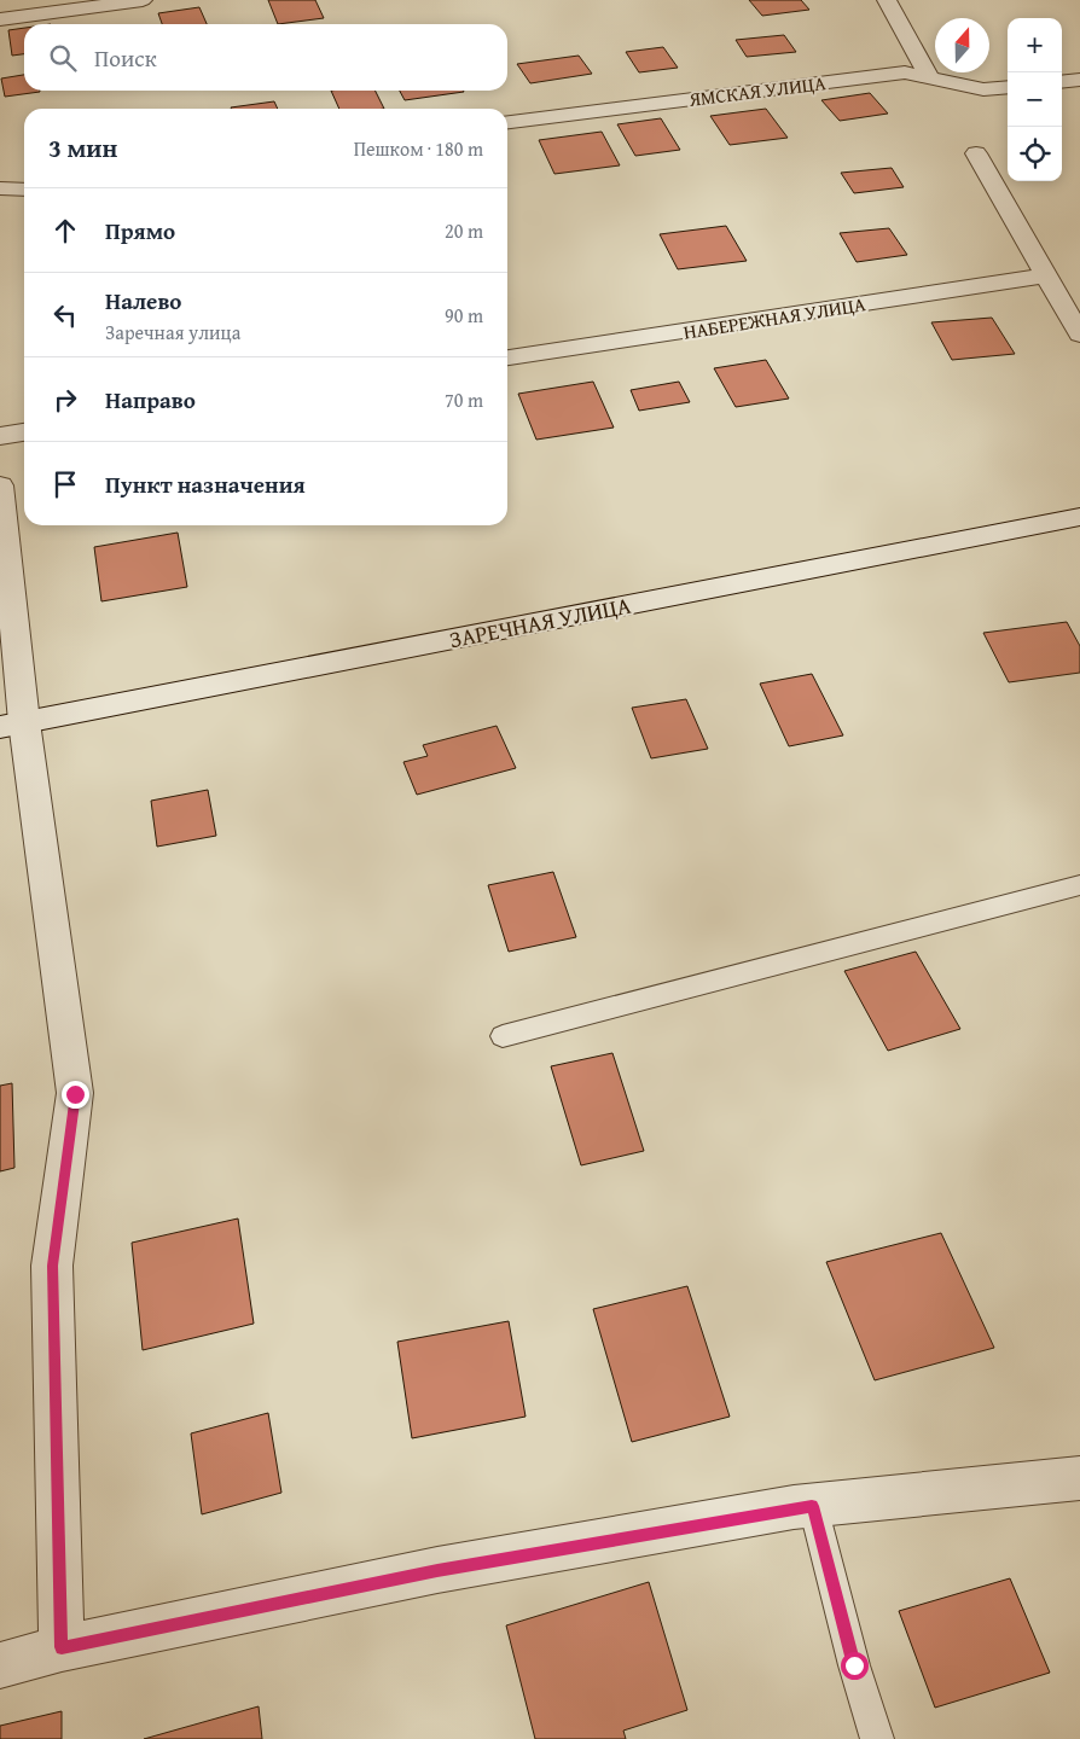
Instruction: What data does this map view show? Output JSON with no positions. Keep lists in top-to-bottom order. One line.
{"streets":{"street":["ЯМСКАЯ УЛИЦА","НАБЕРЕЖНАЯ УЛИЦА","ЗАРЕЧНАЯ УЛИЦА"]},"north":"top","page":{"map_buttons":["+","−"],"search":"Поиск","heading":["3 мин","Пешком · 180 m"],"list":[["Прямо","20 m"],["Налево","Заречная улица","90 m"],["Направо","70 m"],"Пункт назначения"]}}
